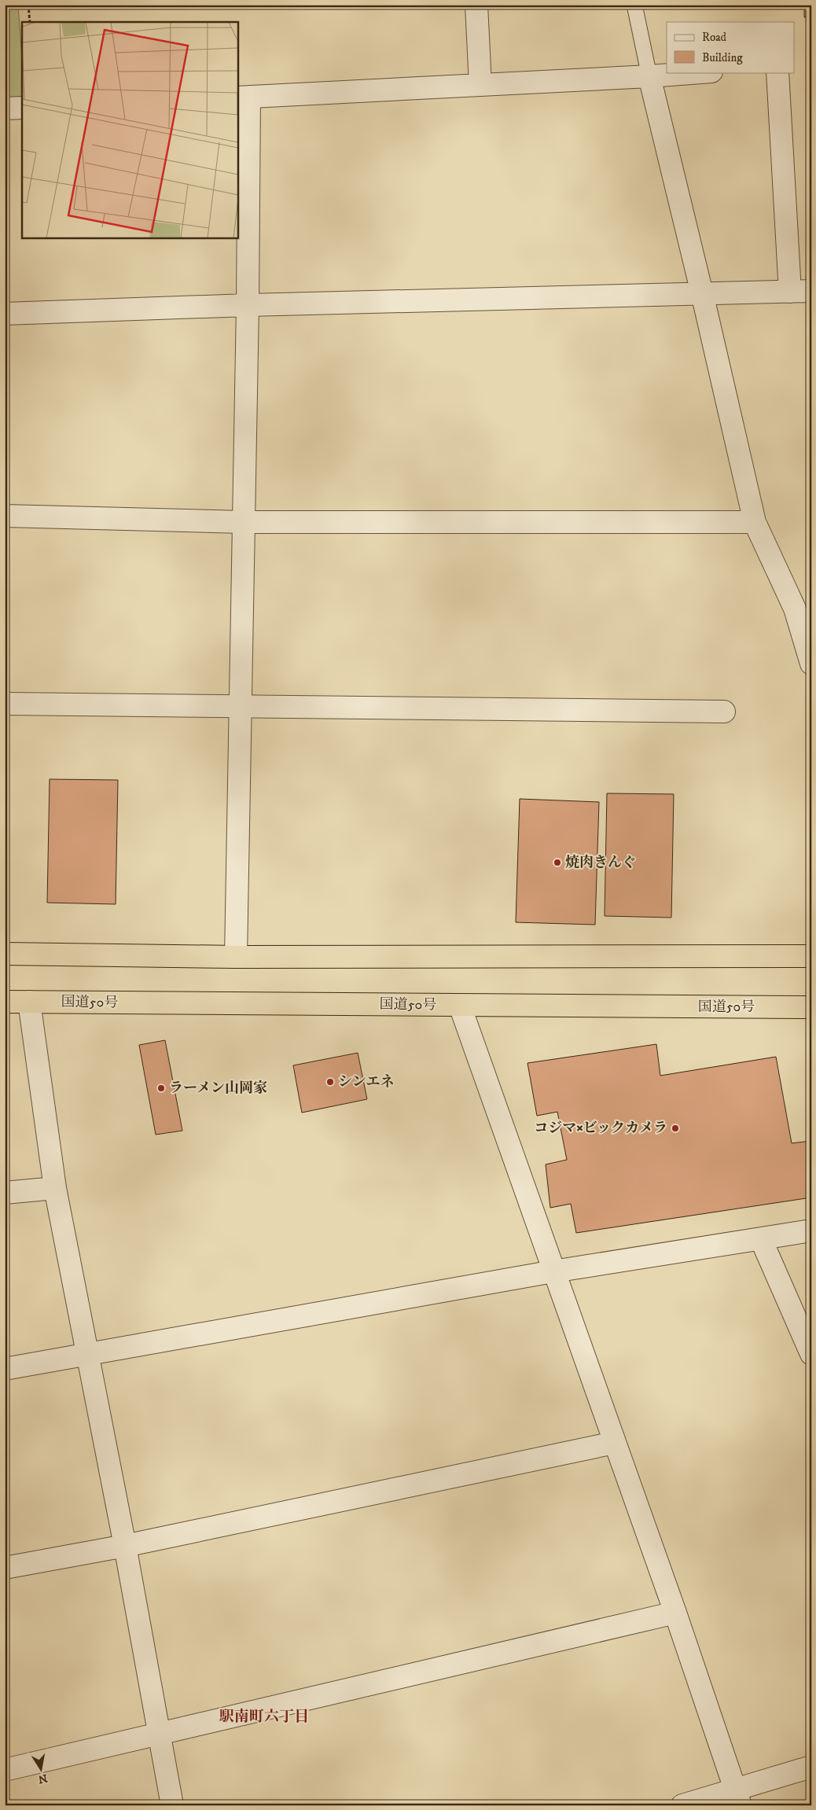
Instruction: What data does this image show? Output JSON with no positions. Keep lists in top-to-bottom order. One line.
{"streets":{"highway":["国道50号"]},"districts":["駅南町六丁目"],"places":["焼肉きんぐ","シンエネ","ラーメン山岡家","コジマ×ビックカメラ"],"legend":["Road","Building"],"north":"bottom"}
